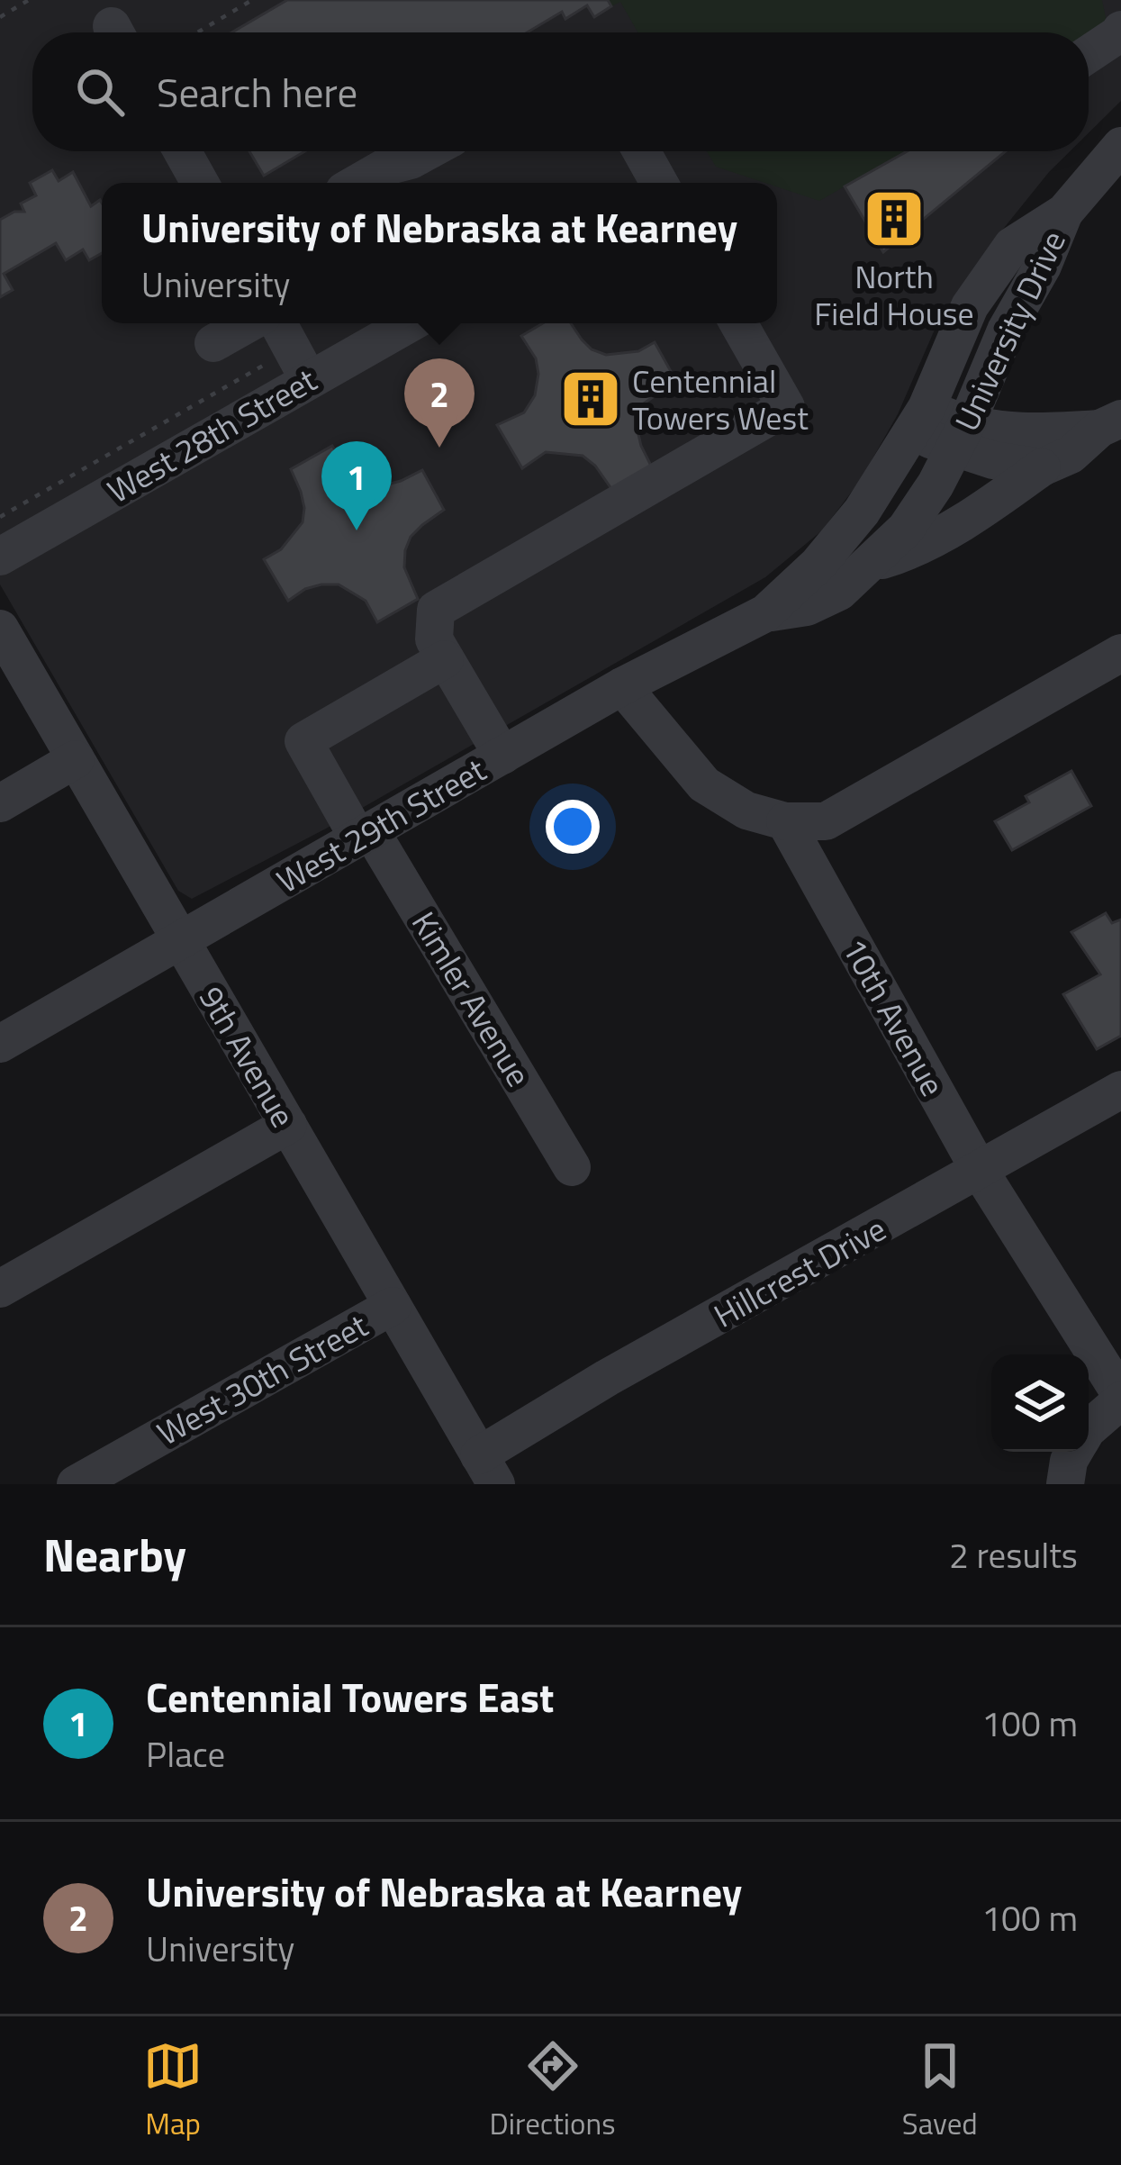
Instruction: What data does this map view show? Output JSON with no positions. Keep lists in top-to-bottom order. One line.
{"streets":{"street":["University Drive","West 28th Street","West 29th Street","Kimler Avenue","10th Avenue","9th Avenue","Hillcrest Drive","West 30th Street"]},"crossings":[["University Drive","West 29th Street"],["West 29th Street","Kimler Avenue"],["West 29th Street","9th Avenue"],["10th Avenue","Hillcrest Drive"],["9th Avenue","Hillcrest Drive"],["9th Avenue","West 30th Street"]],"places":{"building":["North Field House","Centennial Towers West"]},"page":{"search":"Search here","popup":["University of Nebraska at Kearney","University"],"pins":["2","1"],"heading":["Nearby","2 results"],"list":[{"mark":"1","name":"Centennial Towers East","note":"Place","value":"100 m"},{"mark":"2","name":"University of Nebraska at Kearney","note":"University","value":"100 m"}],"nav":["Map","Directions","Saved"]}}
